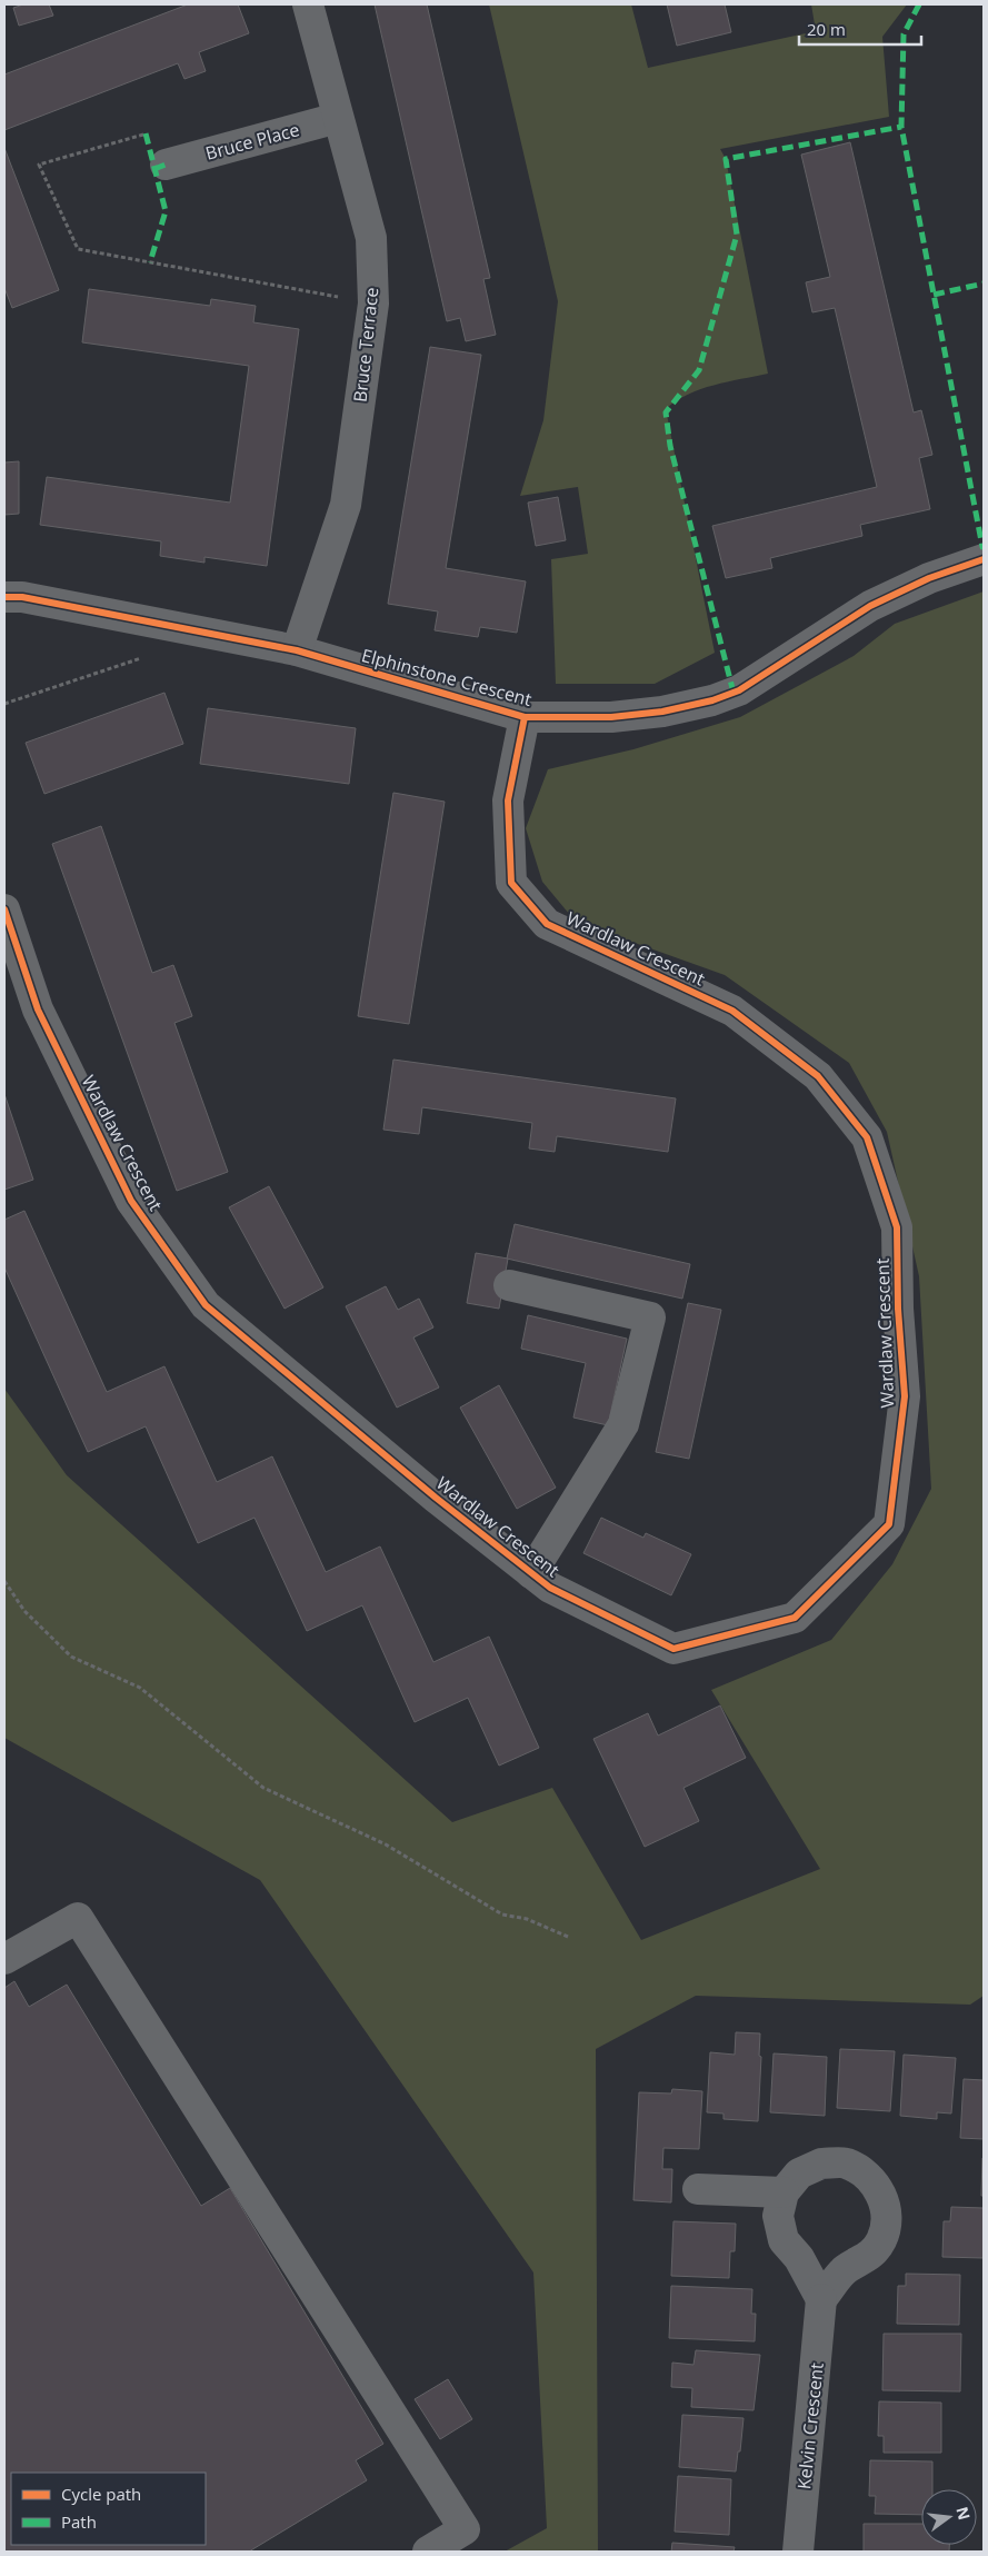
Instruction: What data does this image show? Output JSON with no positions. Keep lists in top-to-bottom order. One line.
{"streets":{"street":["Bruce Place","Bruce Terrace","Elphinstone Crescent","Wardlaw Crescent","Kelvin Crescent"]},"crossings":[["Bruce Place","Bruce Terrace"],["Bruce Terrace","Elphinstone Crescent"],["Elphinstone Crescent","Wardlaw Crescent"]],"legend":["Cycle path","Path"],"scale_bar":"20 m","north":"right"}
